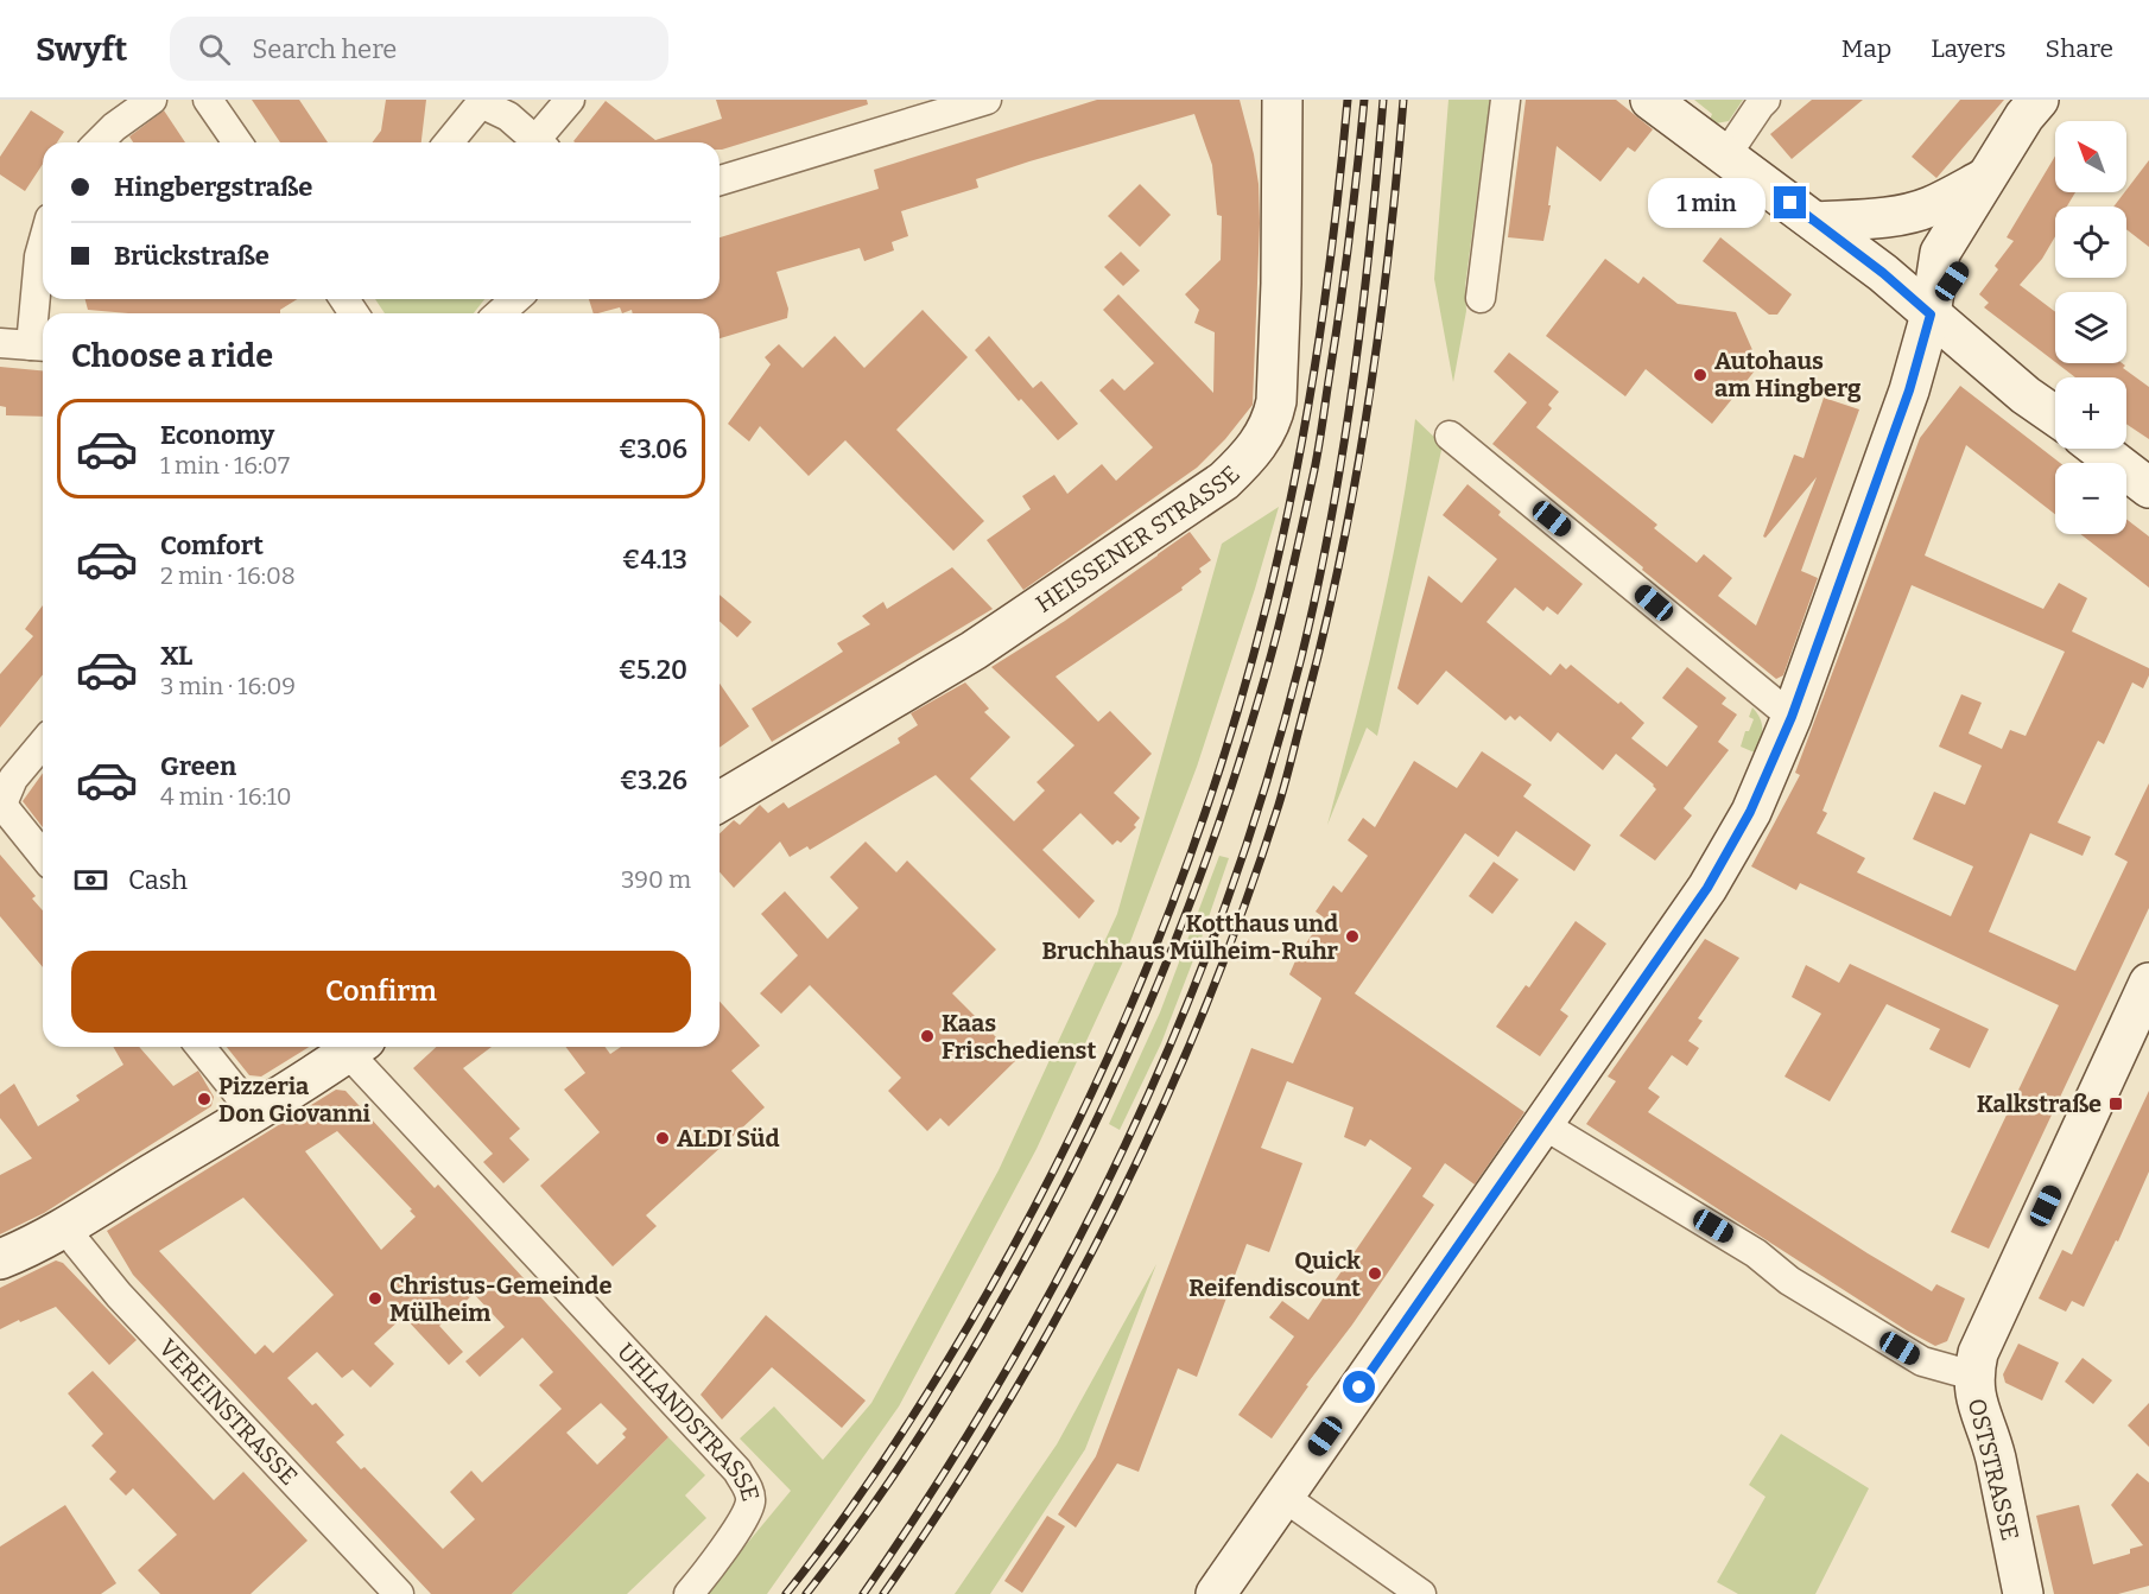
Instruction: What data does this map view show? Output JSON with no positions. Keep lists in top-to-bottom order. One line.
{"streets":{"street":["HEISSENER STRASSE","VEREINSTRASSE","UHLANDSTRASSE","OSTSTRASSE"]},"places":{"other":["Autohaus am Hingberg","Kotthaus und Bruchhaus Mülheim-Ruhr","Kaas Frischedienst","Pizzeria Don Giovanni","ALDI Süd","Quick Reifendiscount","Christus-Gemeinde Mülheim"],"transit":["Kalkstraße"]},"north":"top left","page":{"header":"Swyft","search":"Search here","nav":["Map","Layers","Share"],"map_buttons":["+","−"],"banner":["Hingbergstraße","Brückstraße"],"bubble":"1 min","heading":"Choose a ride","list":[{"name":"Economy","note":"1 min · 16:07","value":"€3.06"},{"name":"Comfort","note":"2 min · 16:08","value":"€4.13"},{"name":"XL","note":"3 min · 16:09","value":"€5.20"},{"name":"Green","note":"4 min · 16:10","value":"€3.26"}],"pay":["Cash","390 m"],"buttons":"Confirm"}}
